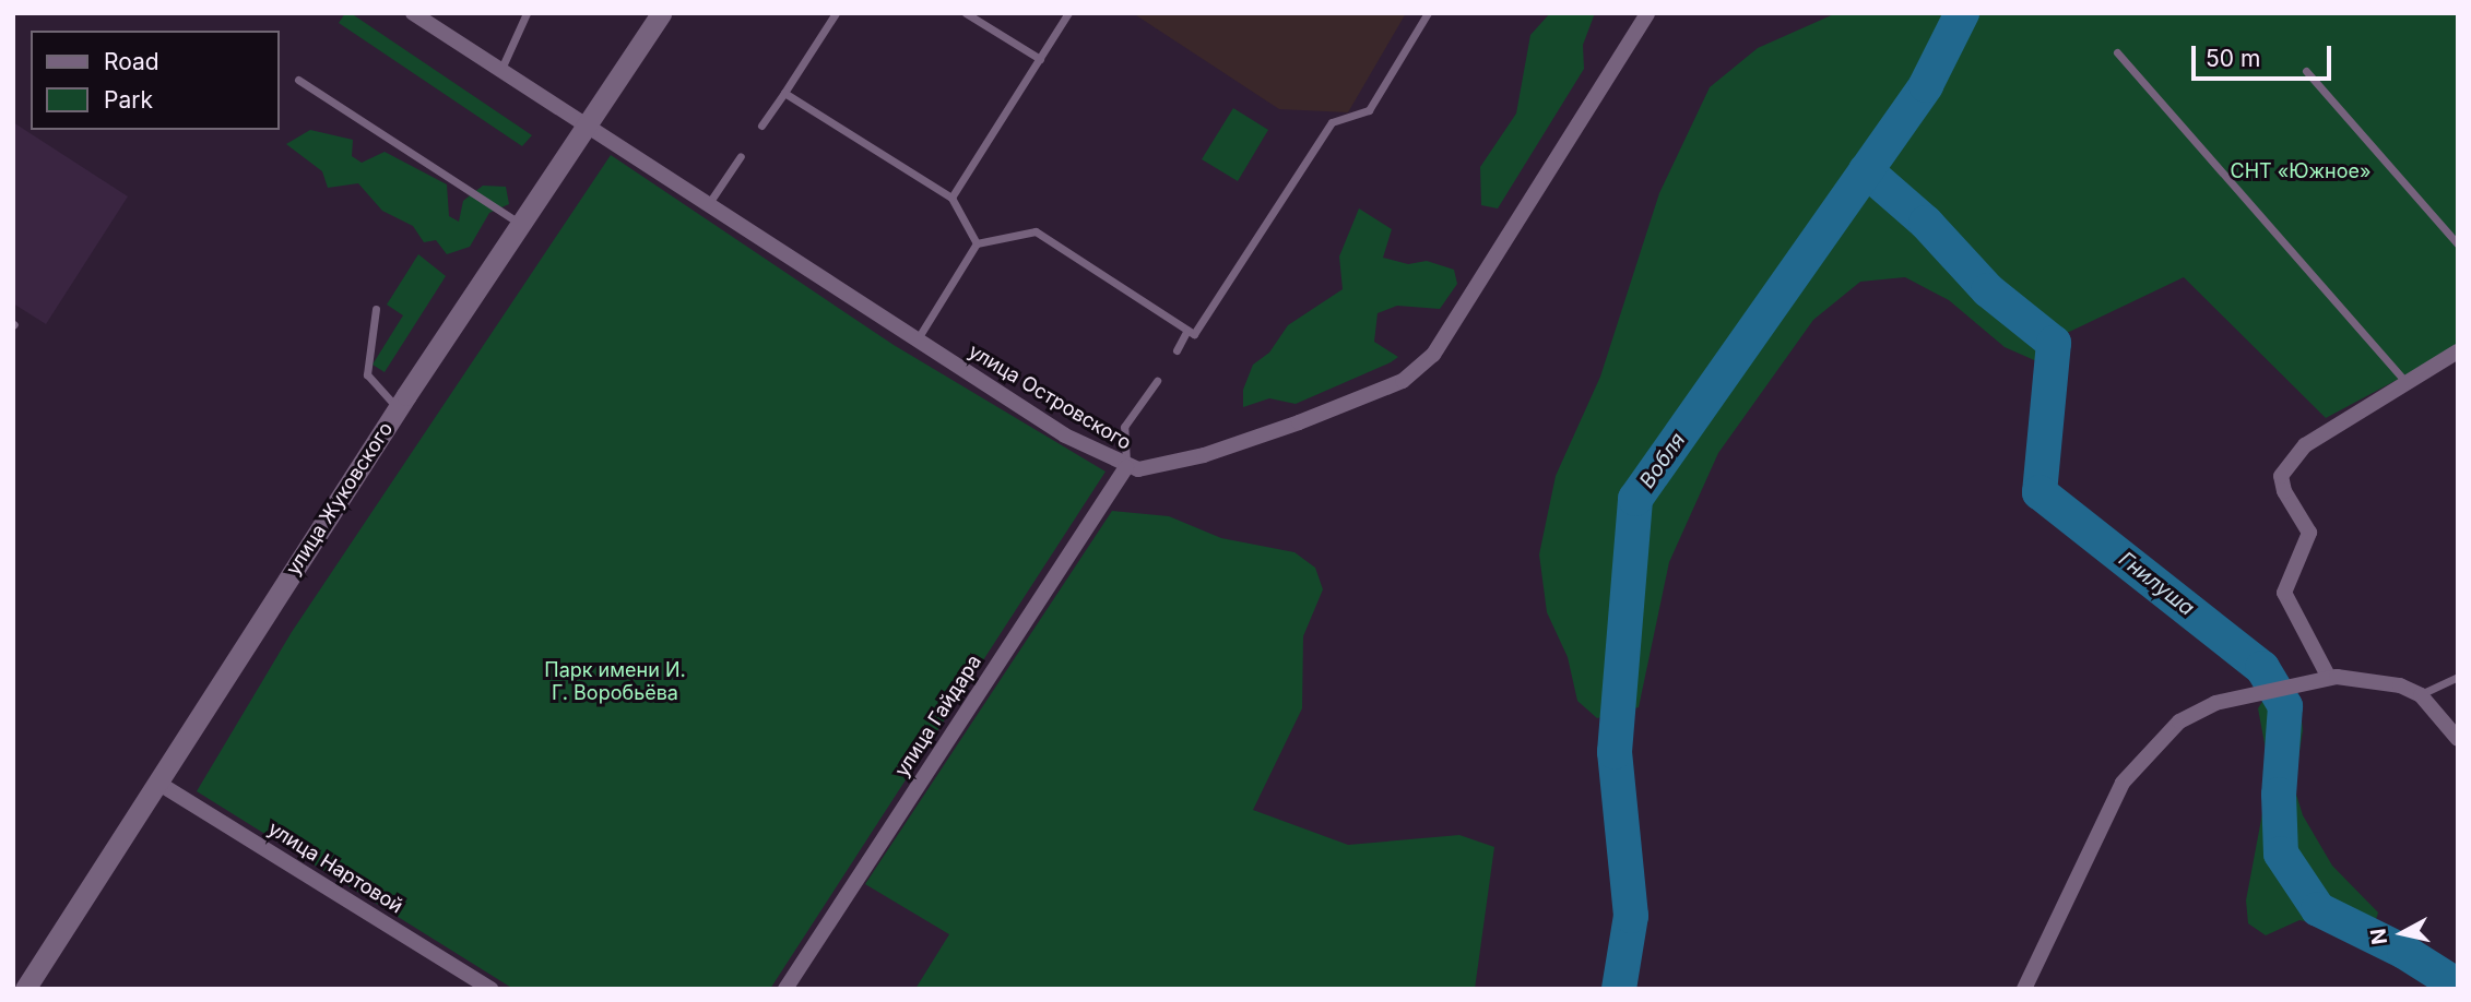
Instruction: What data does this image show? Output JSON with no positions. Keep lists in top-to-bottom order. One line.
{"streets":{"street":["улица Островского","улица Жуковского","улица Гайдара","улица Нартовой"]},"crossings":[["улица Островского","улица Жуковского"],["улица Островского","улица Гайдара"],["улица Жуковского","улица Нартовой"]],"water":["Вобля","Гнилуша"],"parks":["СНТ «Южное»","Парк имени И. Г. Воробьёва"],"legend":["Road","Park"],"scale_bar":"50 m","north":"left"}
